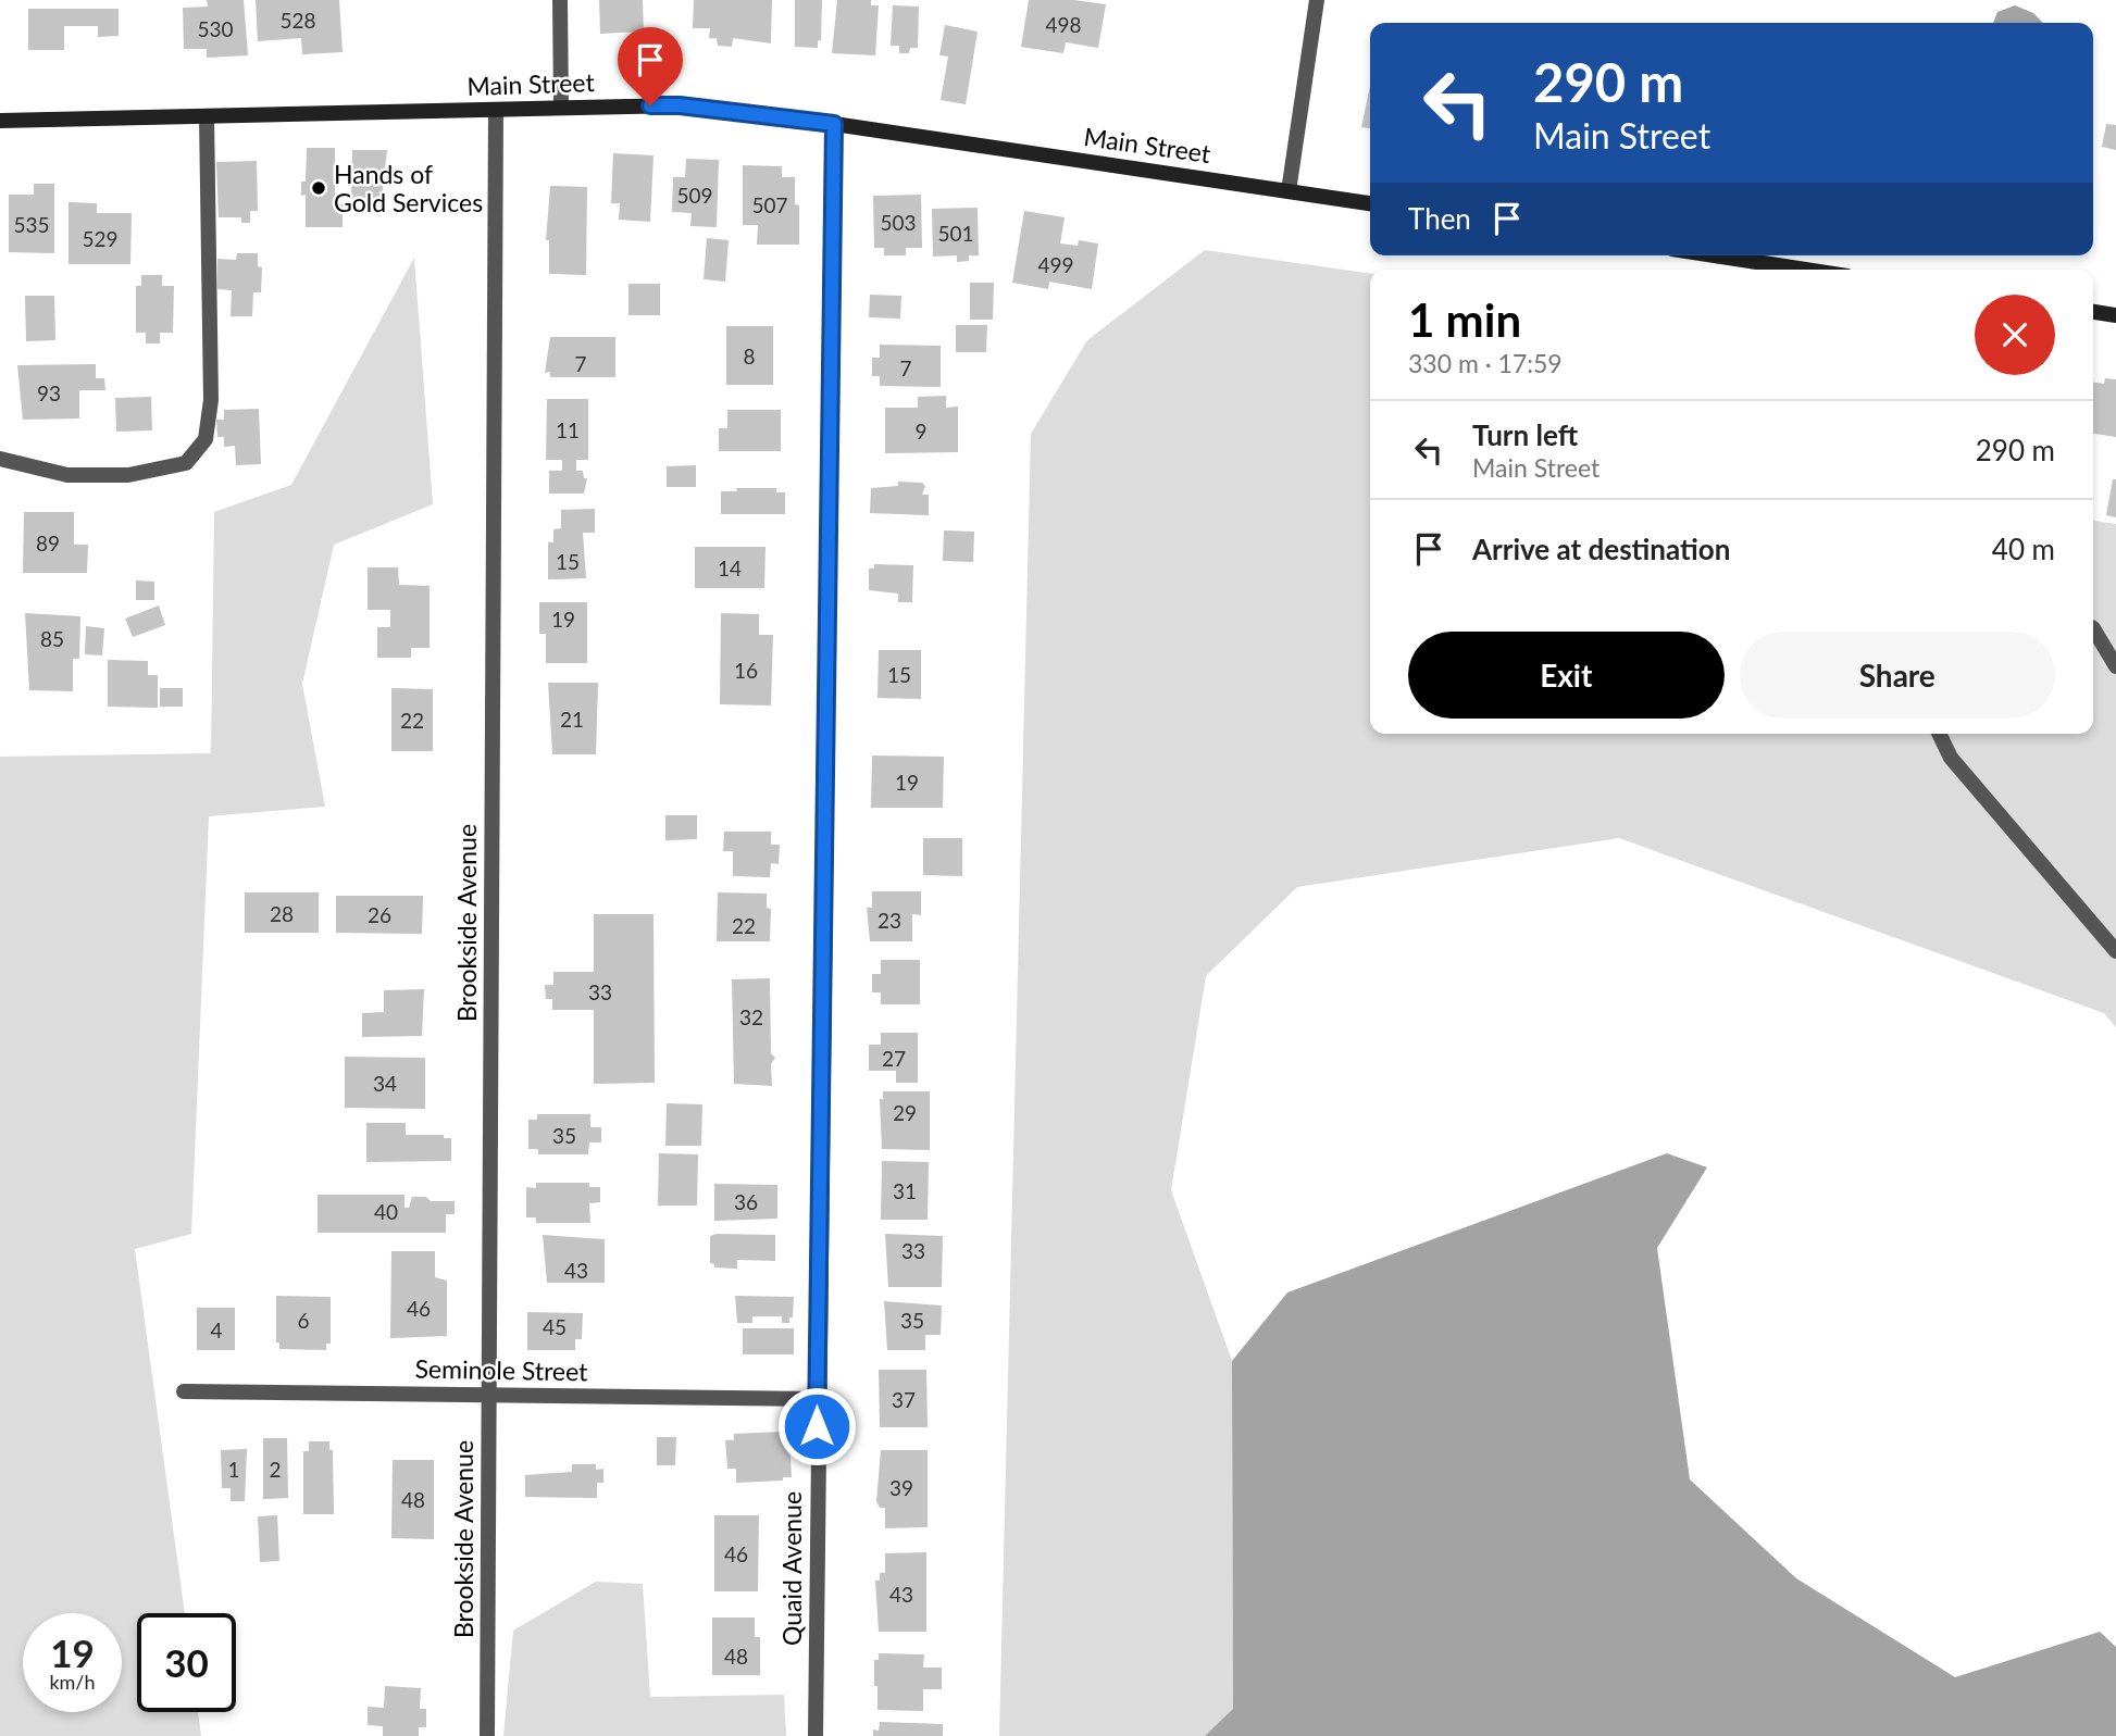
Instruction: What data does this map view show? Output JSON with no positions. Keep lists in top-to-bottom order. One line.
{"streets":{"main road":["Main Street"],"street":["Brookside Avenue","Seminole Street","Quaid Avenue"]},"crossings":[["Main Street","Brookside Avenue"],["Main Street","Quaid Avenue"],["Brookside Avenue","Seminole Street"],["Seminole Street","Quaid Avenue"]],"places":["Hands of Gold Services"],"house_numbers":["528","498","530","509","507","503","535","501","529","499","8","7","7","93","11","9","89","15","14","19","85","16","15","21","22","19","28","26","23","22","33","32","27","34","29","35","31","36","40","33","43","46","6","35","45","4","37","1","2","39","48","46","43","48"],"page":{"turn":["290 m","Main Street"],"then":"Then","heading":["1 min","330 m · 17:59"],"list":[{"name":"Turn left","note":"Main Street","value":"290 m"},{"name":"Arrive at destination","value":"40 m"}],"buttons":["Exit","Share"],"speed":"19 km/h","limit":"30"}}
